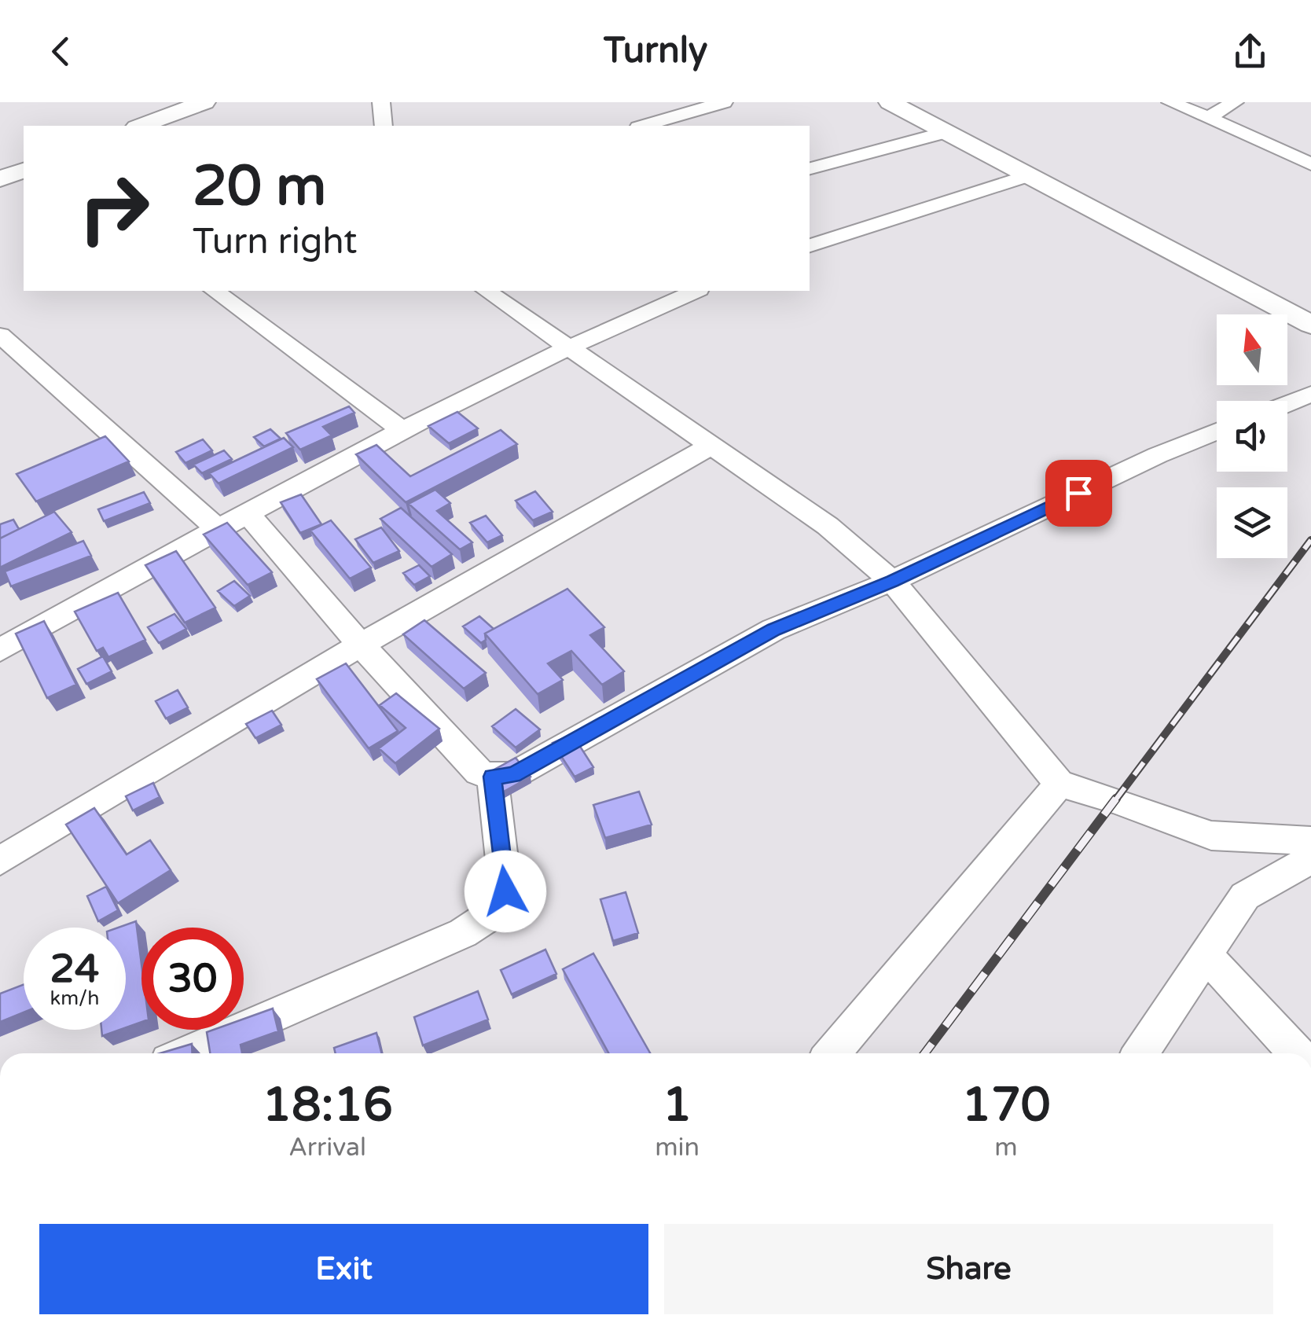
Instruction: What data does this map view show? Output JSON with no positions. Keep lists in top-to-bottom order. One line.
{"north":"top","page":{"header":"Turnly","turn":["20 m","Turn right"],"speed":"24 km/h","limit":"30","eta":["18:16","Arrival","1","min","170","m"],"buttons":["Exit","Share"]}}
